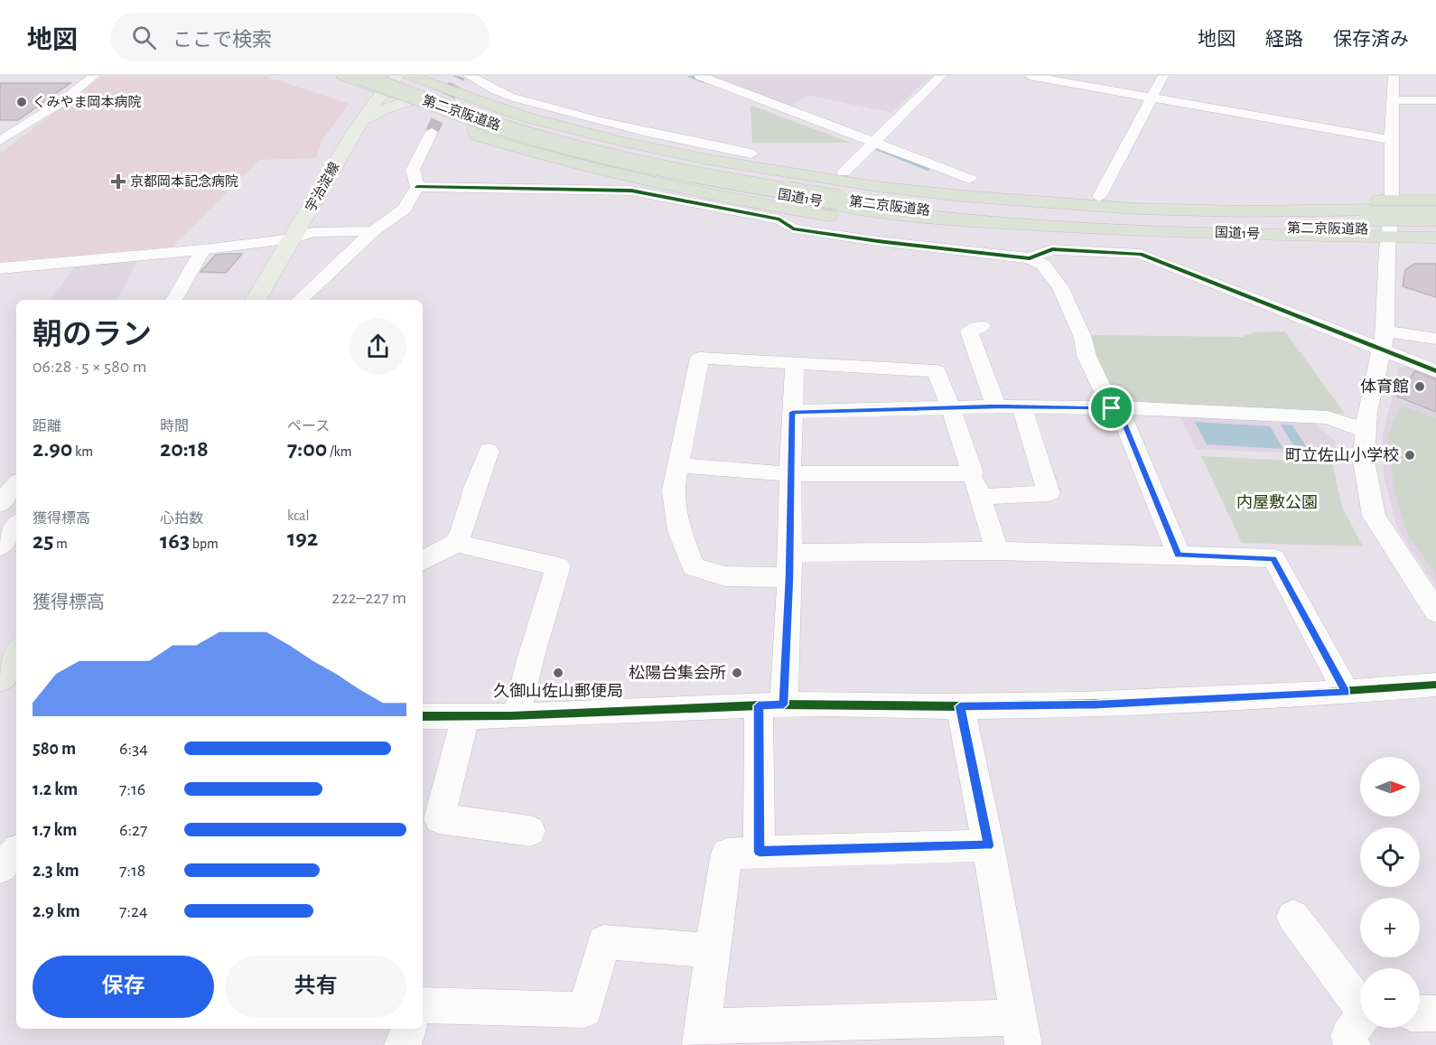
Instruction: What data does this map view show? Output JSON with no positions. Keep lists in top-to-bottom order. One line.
{"streets":{"highway":["第二京阪道路","国道1号"],"main road":["宇治淀線"]},"crossings":[["第二京阪道路","宇治淀線"],["第二京阪道路","国道1号"],["宇治淀線","国道1号"]],"parks":["内屋敷公園"],"places":{"other":["くみやま岡本病院","体育館","町立佐山小学校","久御山佐山郵便局","松陽台集会所"],"health":["京都岡本記念病院"]},"north":"right","page":{"header":"地図","search":"ここで検索","nav":["地図","経路","保存済み"],"heading":["朝のラン","06:28 · 5 × 580 m"],"stats":[["距離","2.90 km"],["時間","20:18"],["ペース","7:00 /km"],["獲得標高","25 m"],["心拍数","163 bpm"],["kcal","192"]],"chart":["獲得標高","222–227 m"],"list":[{"name":"580 m","note":"6:34"},{"name":"1.2 km","note":"7:16"},{"name":"1.7 km","note":"6:27"},{"name":"2.3 km","note":"7:18"},{"name":"2.9 km","note":"7:24"}],"map_buttons":["+","−"],"buttons":["保存","共有"]}}
